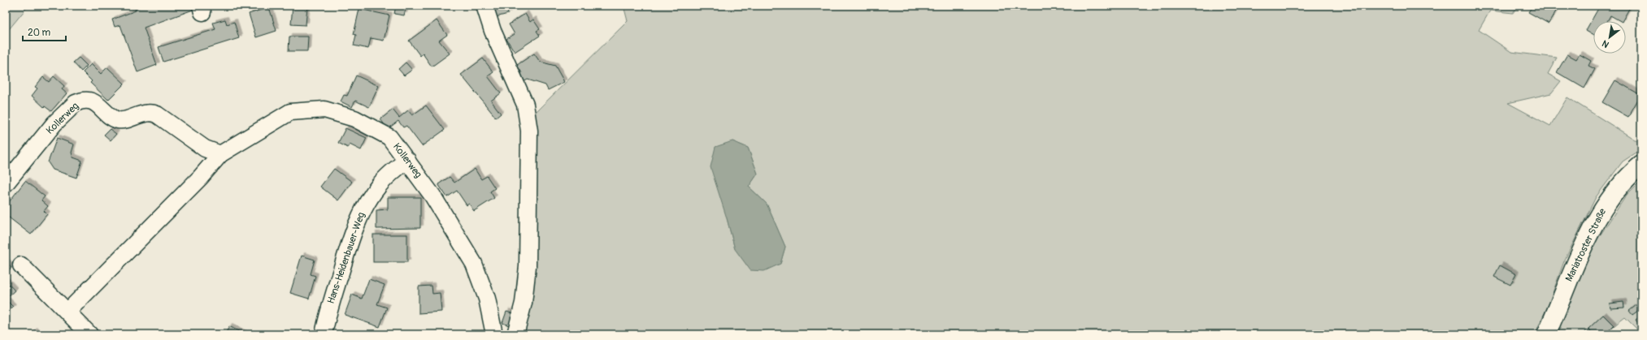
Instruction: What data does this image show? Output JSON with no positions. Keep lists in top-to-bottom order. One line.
{"streets":{"main road":["Mariatroster Straße"],"street":["Kollerweg","Hans-Heidenbauer-Weg"]},"crossings":[["Kollerweg","Hans-Heidenbauer-Weg"]],"scale_bar":"20 m","north":"bottom left"}
